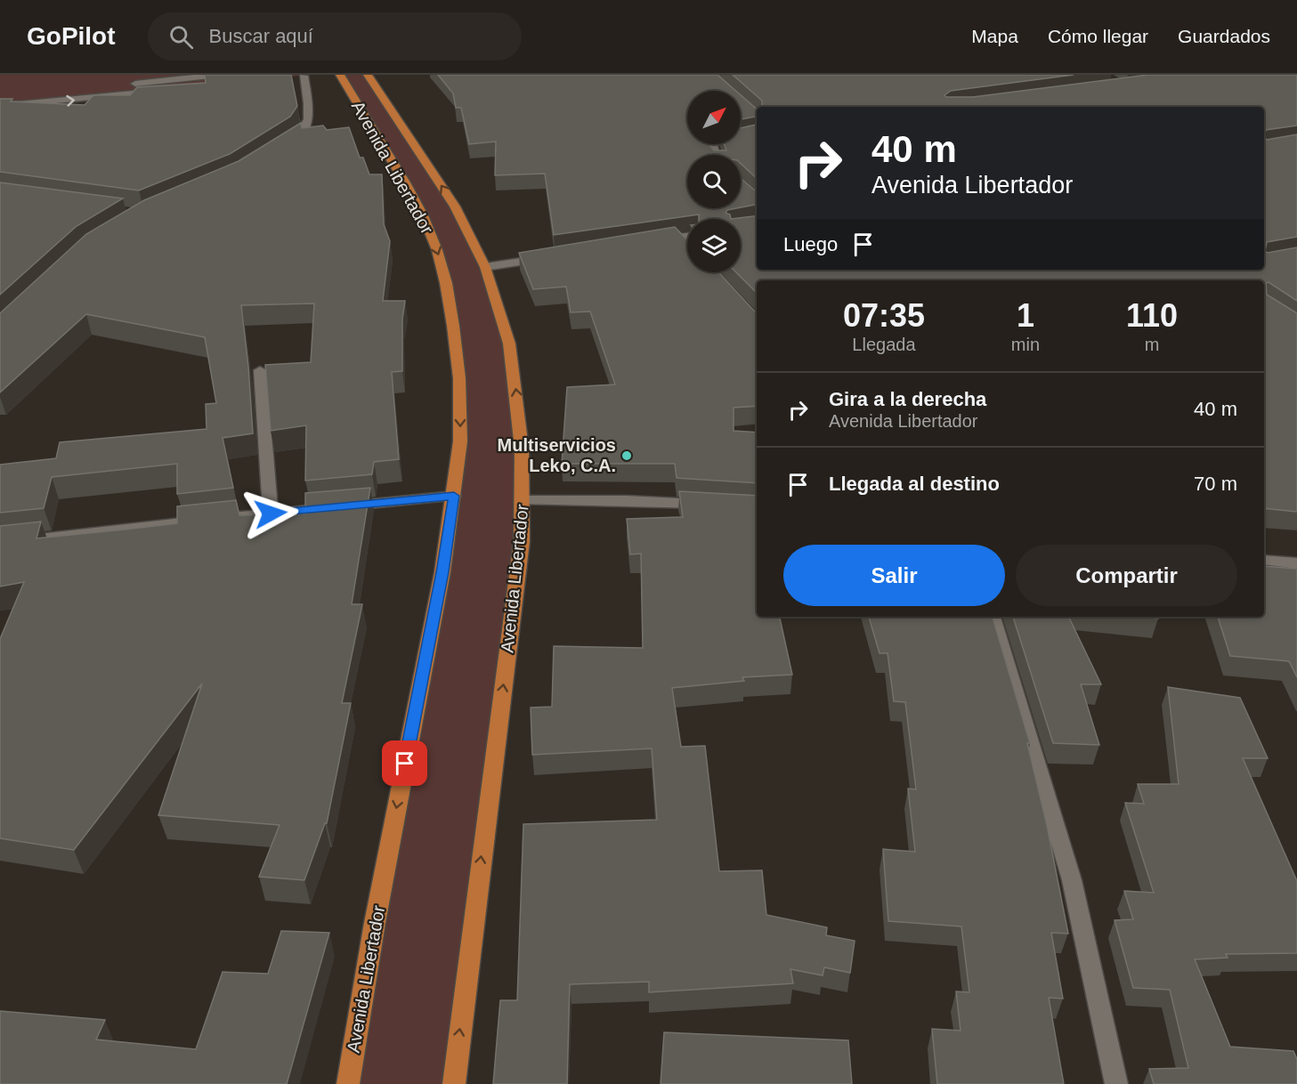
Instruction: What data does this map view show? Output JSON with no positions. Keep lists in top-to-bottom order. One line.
{"streets":{"main road":["Avenida Libertador"]},"places":["Multiservicios Leko, C.A."],"north":"top right","page":{"header":"GoPilot","search":"Buscar aquí","nav":["Mapa","Cómo llegar","Guardados"],"turn":["40 m","Avenida Libertador"],"then":"Luego","eta":["07:35","Llegada","1","min","110","m"],"list":[{"name":"Gira a la derecha","note":"Avenida Libertador","value":"40 m"},{"name":"Llegada al destino","value":"70 m"}],"buttons":["Salir","Compartir"]}}
